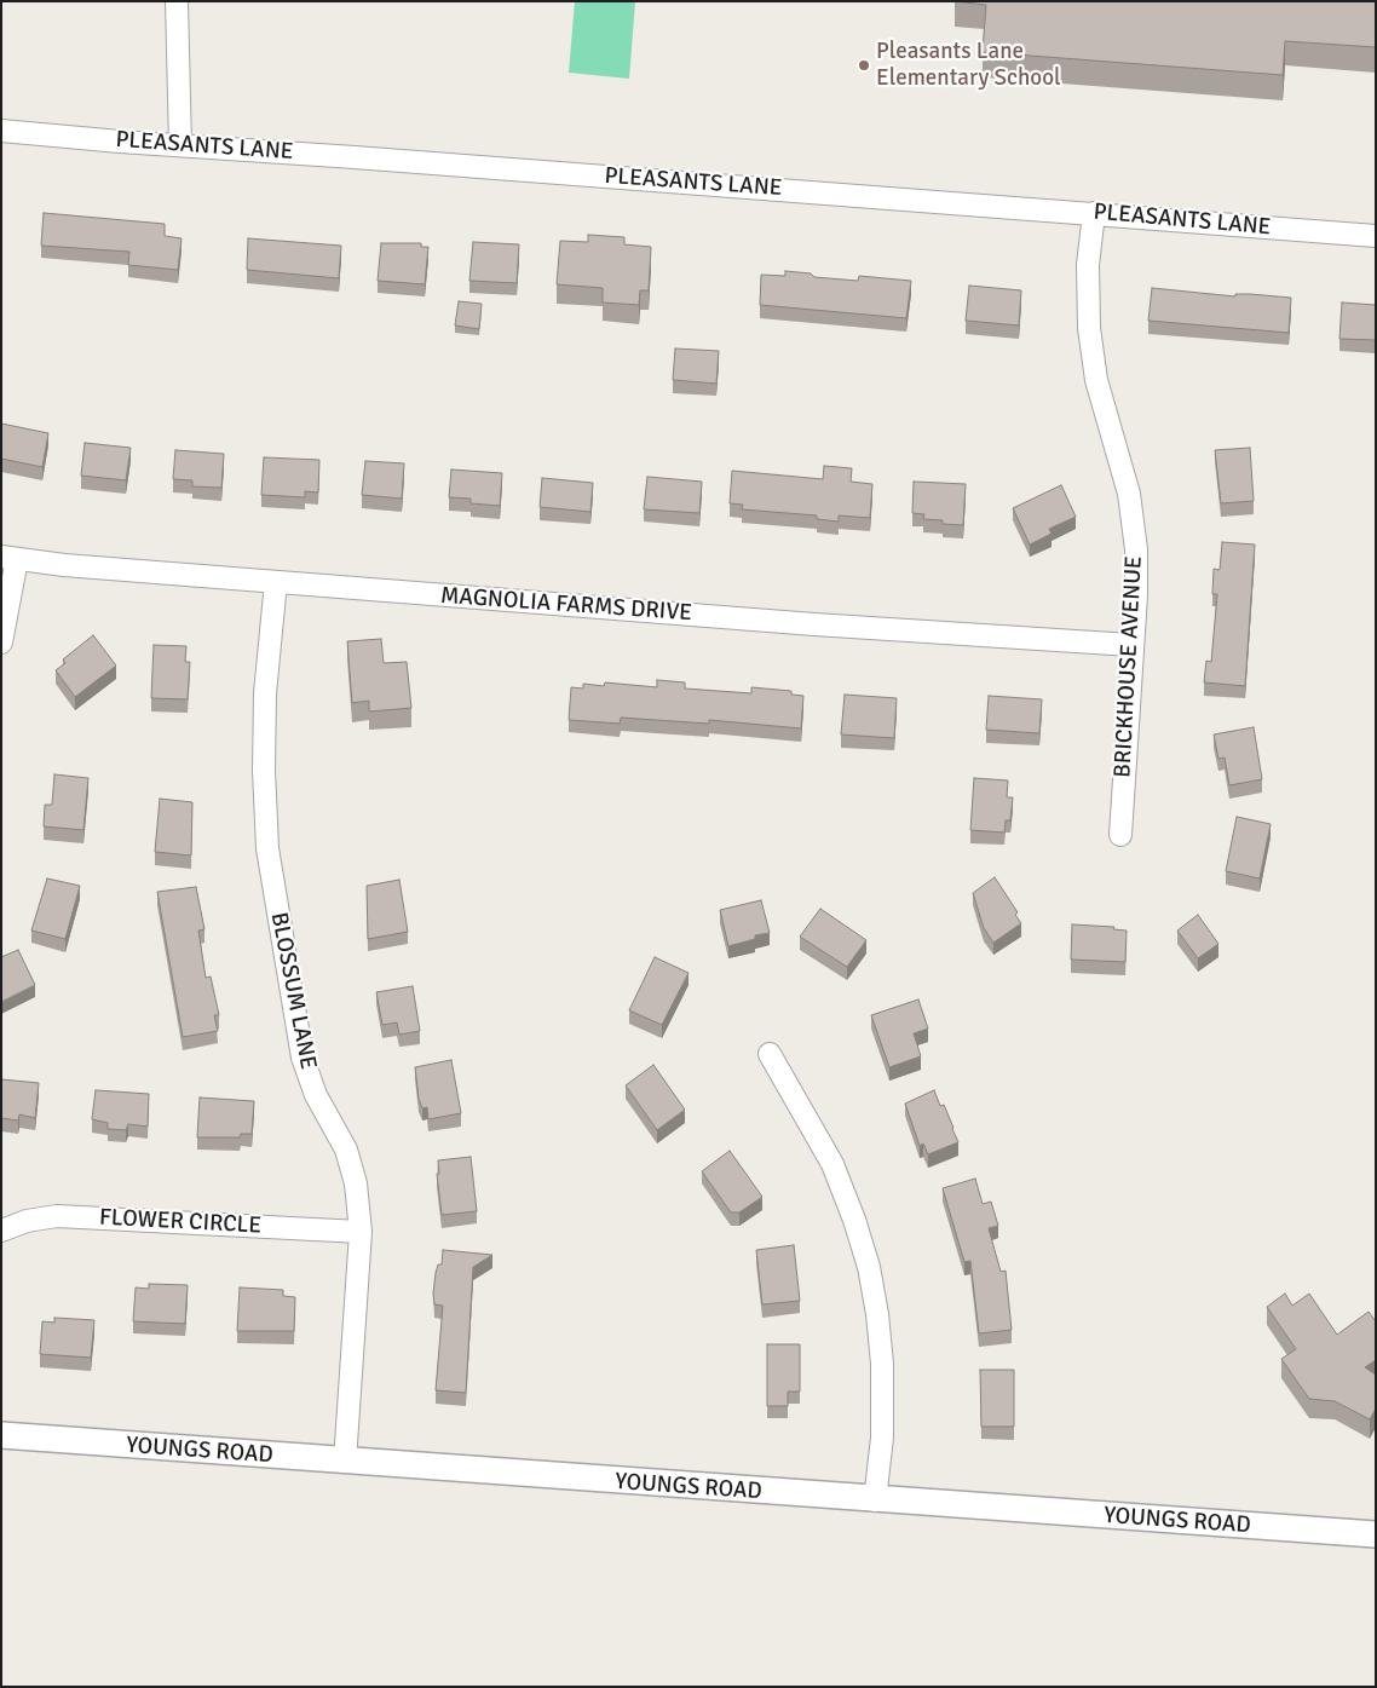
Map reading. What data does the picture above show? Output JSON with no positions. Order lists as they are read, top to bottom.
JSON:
{
  "streets": {
    "street": [
      "PLEASANTS LANE",
      "MAGNOLIA FARMS DRIVE",
      "BRICKHOUSE AVENUE",
      "BLOSSUM LANE",
      "FLOWER CIRCLE",
      "YOUNGS ROAD"
    ]
  },
  "crossings": [
    ["PLEASANTS LANE", "BRICKHOUSE AVENUE"],
    ["MAGNOLIA FARMS DRIVE", "BRICKHOUSE AVENUE"],
    ["MAGNOLIA FARMS DRIVE", "BLOSSUM LANE"],
    ["BLOSSUM LANE", "FLOWER CIRCLE"],
    ["BLOSSUM LANE", "YOUNGS ROAD"]
  ],
  "places": ["Pleasants Lane Elementary School"]
}
